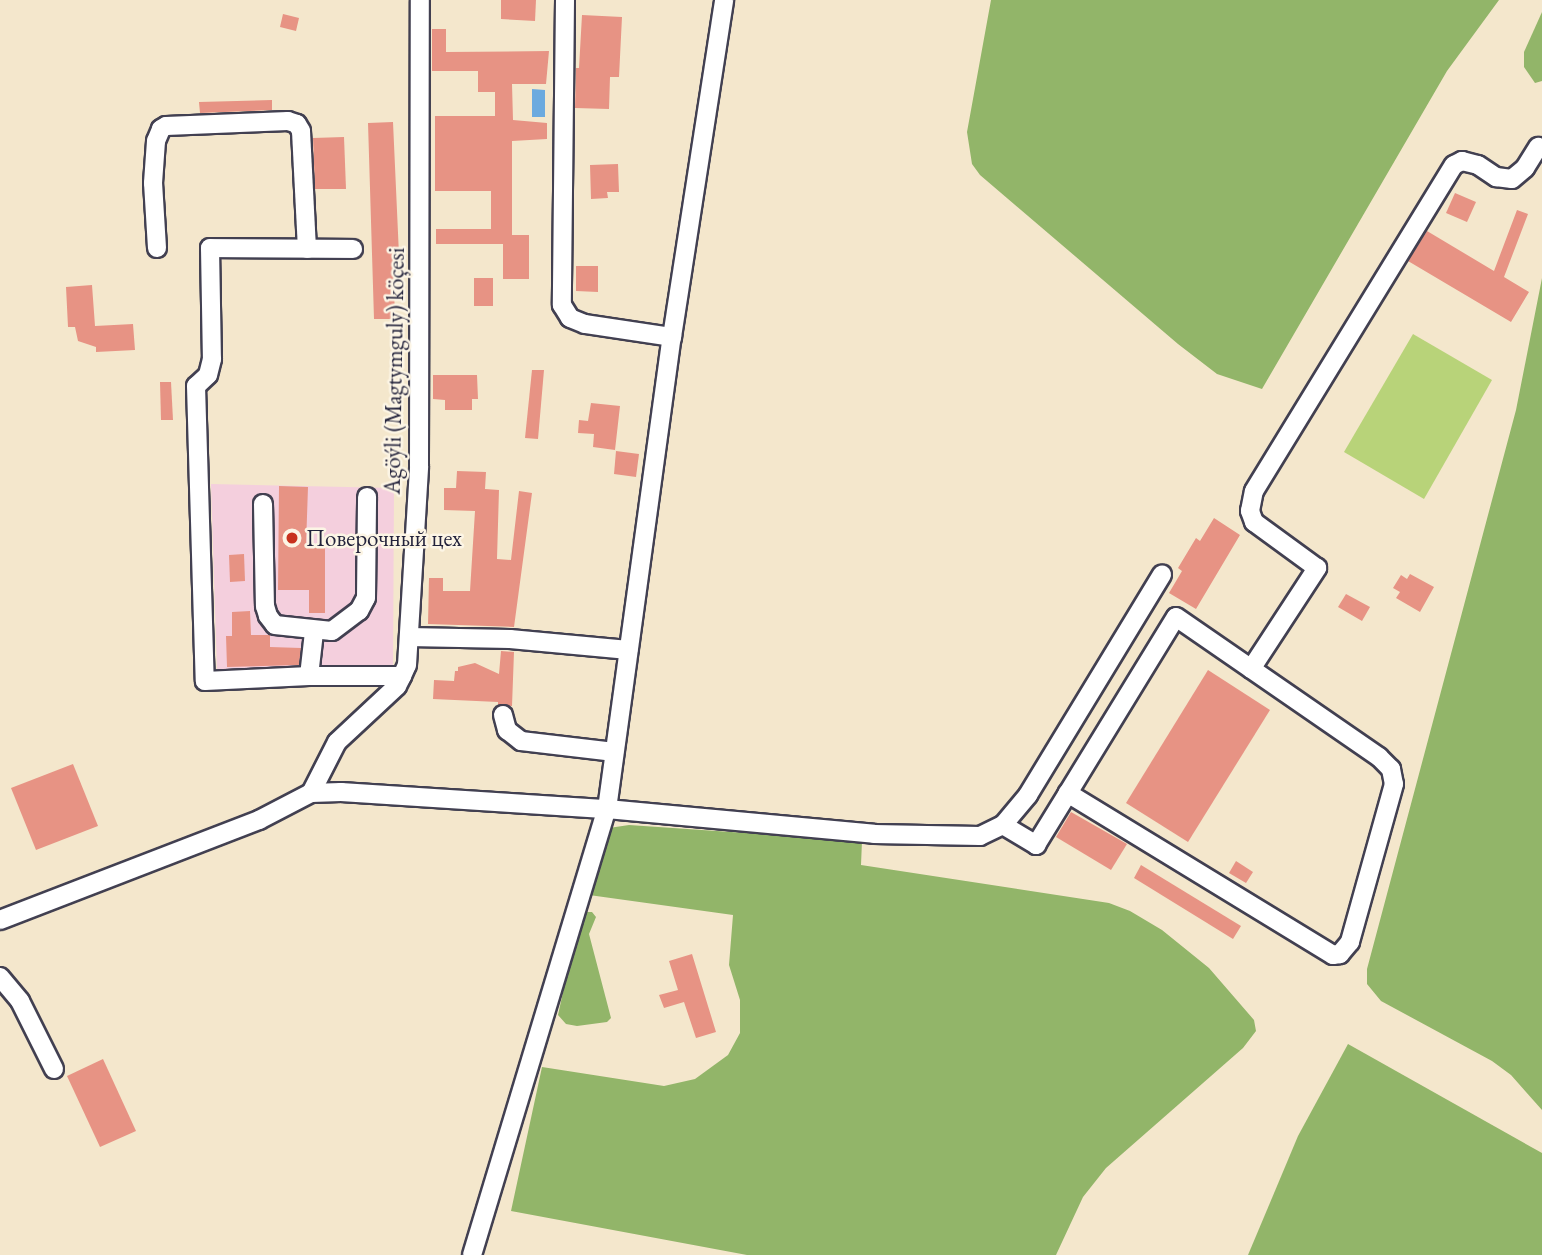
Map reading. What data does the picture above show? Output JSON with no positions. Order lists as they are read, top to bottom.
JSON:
{
  "streets": {
    "street": ["Agöýli (Magtymguly) köçesi"]
  },
  "places": ["Поверочный цех"]
}
